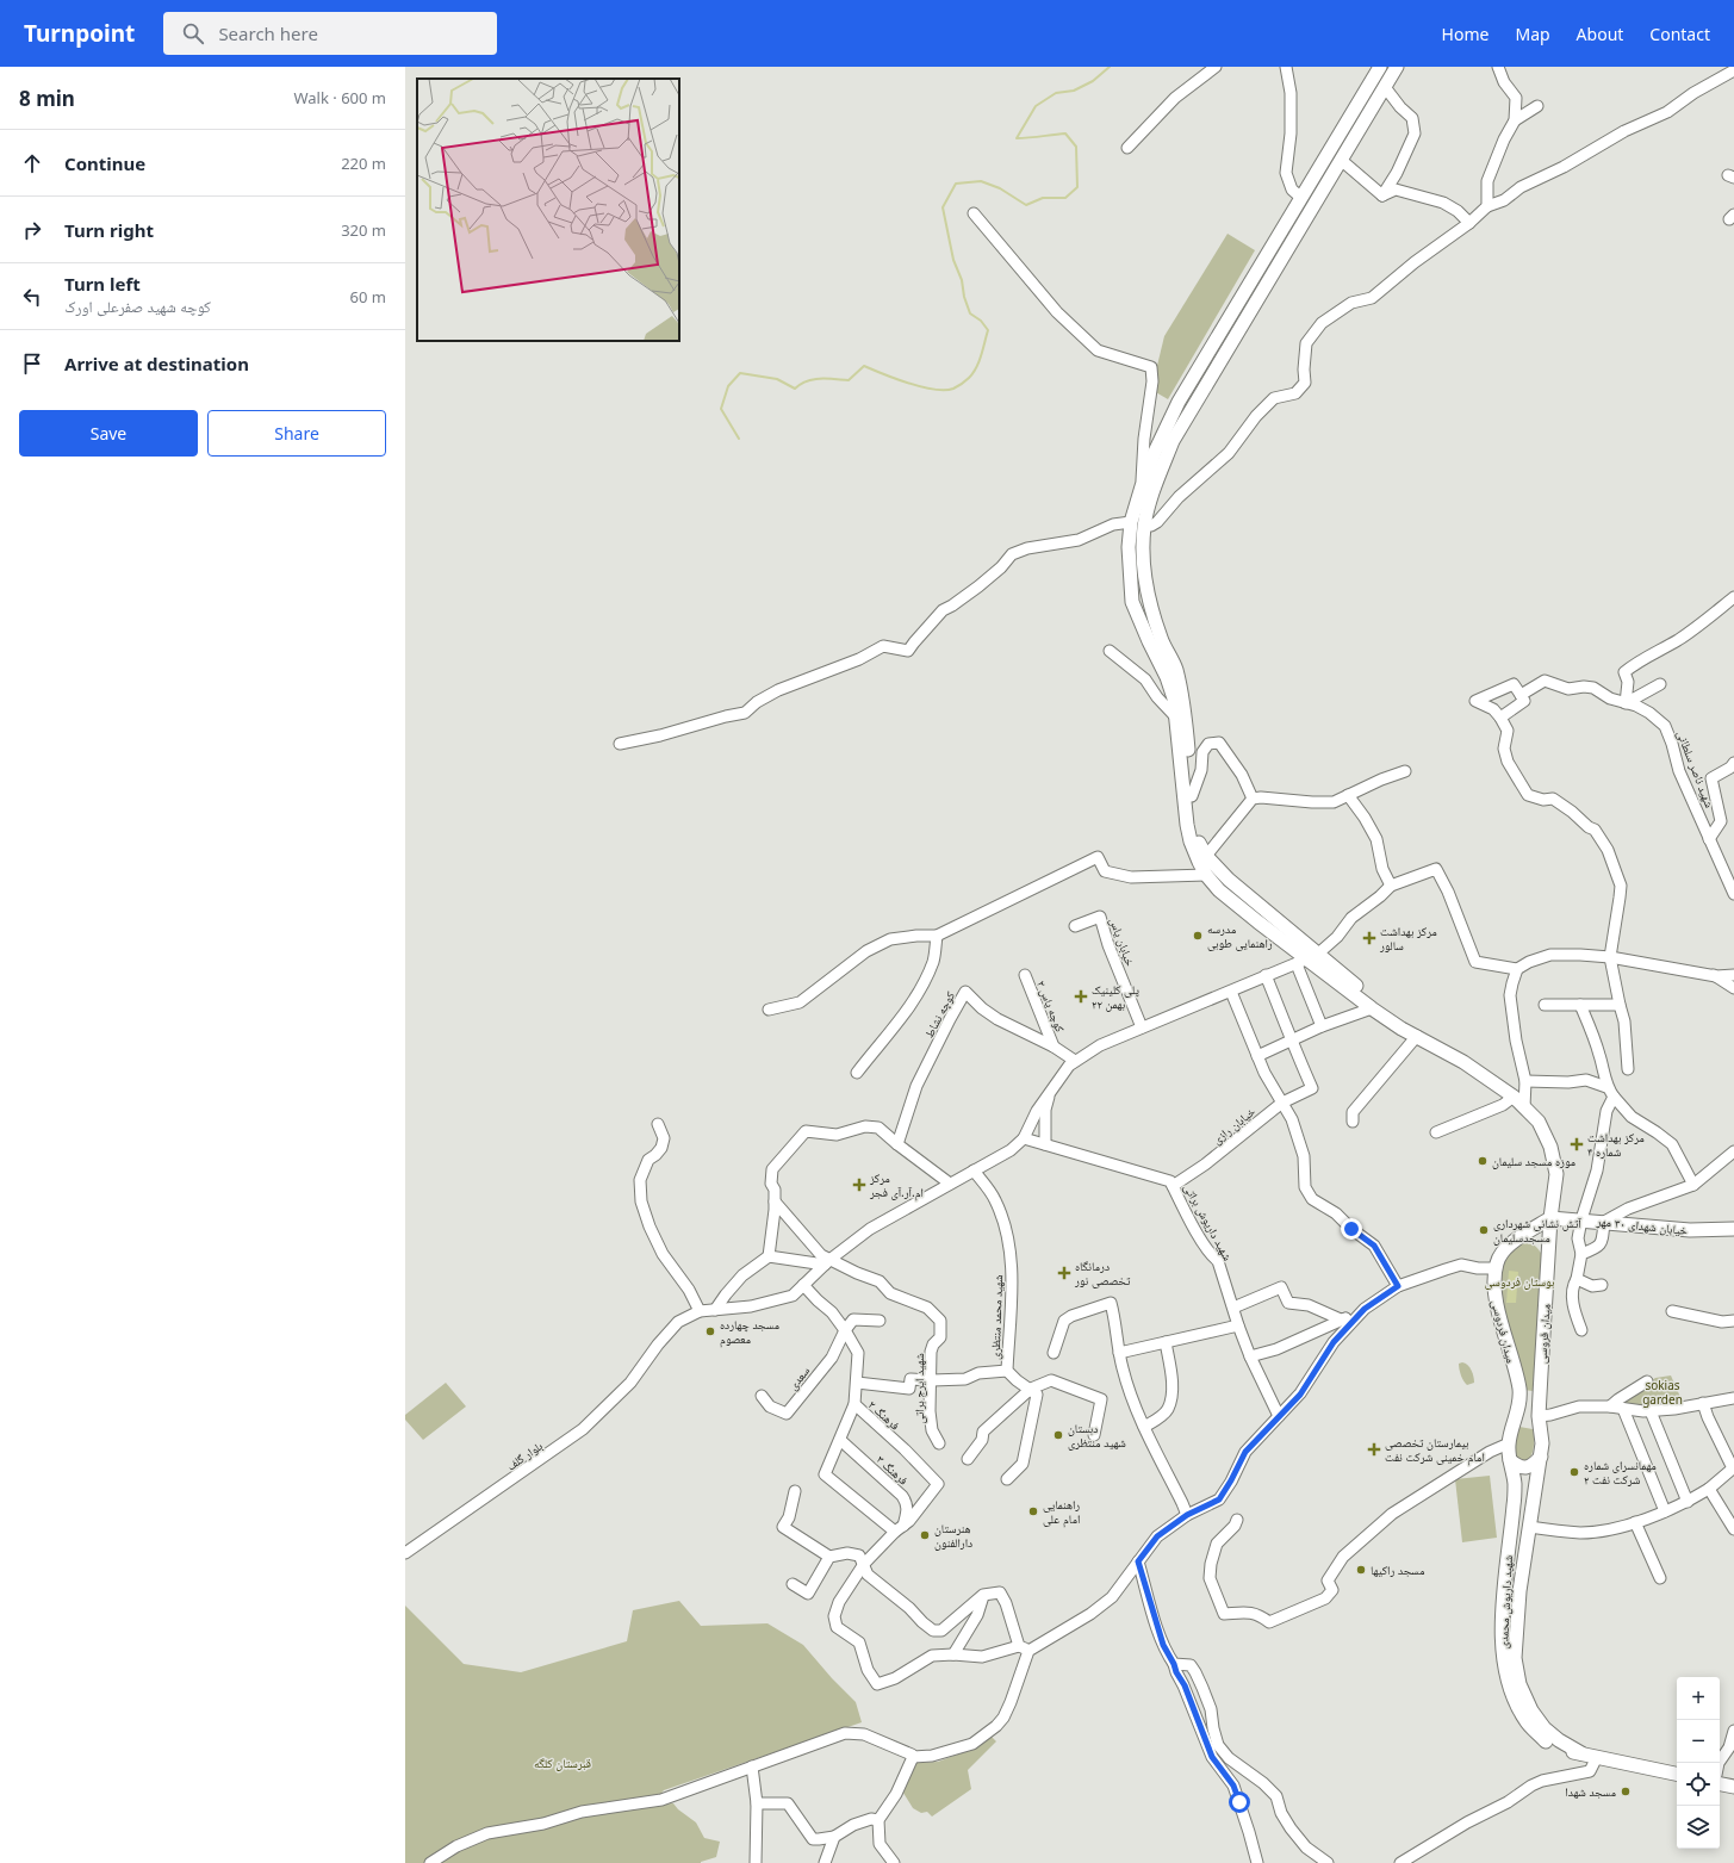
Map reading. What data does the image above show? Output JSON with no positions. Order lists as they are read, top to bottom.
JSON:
{
  "streets": {
    "main road": [
      "خیابان شهدای ۳۰ مهر",
      "میدان فردوسی",
      "میدان فروسی",
      "شهید داریوش محمدی"
    ],
    "street": [
      "شهید ناصر سلطانی",
      "خیابان یاس",
      "کوچه یاس ۲",
      "کوچه نشاط",
      "خیابان رازی",
      "شهید داریوش براتی",
      "شهید محمد منتظری",
      "سعدی",
      "شهید ایرج براتی",
      "فرهنگ ۲",
      "بلوار گلف",
      "فرهنگ ۳"
    ]
  },
  "crossings": [
    ["کوچه یاس ۲", "کوچه نشاط"],
    ["خیابان رازی", "شهید داریوش براتی"],
    ["خیابان شهدای ۳۰ مهر", "میدان فردوسی"],
    ["خیابان شهدای ۳۰ مهر", "میدان فروسی"],
    ["میدان فردوسی", "میدان فروسی"],
    ["میدان فردوسی", "شهید داریوش محمدی"],
    ["میدان فروسی", "شهید داریوش محمدی"],
    ["فرهنگ ۲", "فرهنگ ۳"]
  ],
  "parks": ["بوستان فردوسی", "sokias garden", "قبرستان کلگه"],
  "places": {
    "other": [
      "مدرسه راهنمایی طوبی",
      "موزه مسجد سلیمان",
      "آتش نشانی شهرداری مسجدسلیمان",
      "مسجد چهارده معصوم",
      "دبستان شهید منتظری",
      "مهمانسرای شماره ۲ شرکت نفت",
      "راهنمایی امام علی",
      "هنرستان دارالفنون",
      "مسجد راکیها",
      "مسجد شهدا"
    ],
    "health": [
      "مرکز بهداشت سالور",
      "پلی کلینیک ۲۲ بهمن",
      "مرکز بهداشت شماره ۴",
      "مرکز ام.آر.آی فجر",
      "درمانگاه تخصصی نور",
      "بیمارستان تخصصی امام خمینی شرکت نفت"
    ]
  },
  "page": {
    "header": "Turnpoint",
    "search": "Search here",
    "nav": [
      "Home",
      "Map",
      "About",
      "Contact"
    ],
    "heading": ["8 min", "Walk · 600 m"],
    "list": [
      ["Continue", "220 m"],
      ["Turn right", "320 m"],
      ["Turn left", "کوچه شهید صفرعلی اورک", "60 m"],
      "Arrive at destination"
    ],
    "buttons": ["Save", "Share"],
    "map_buttons": ["+", "−"]
  }
}
